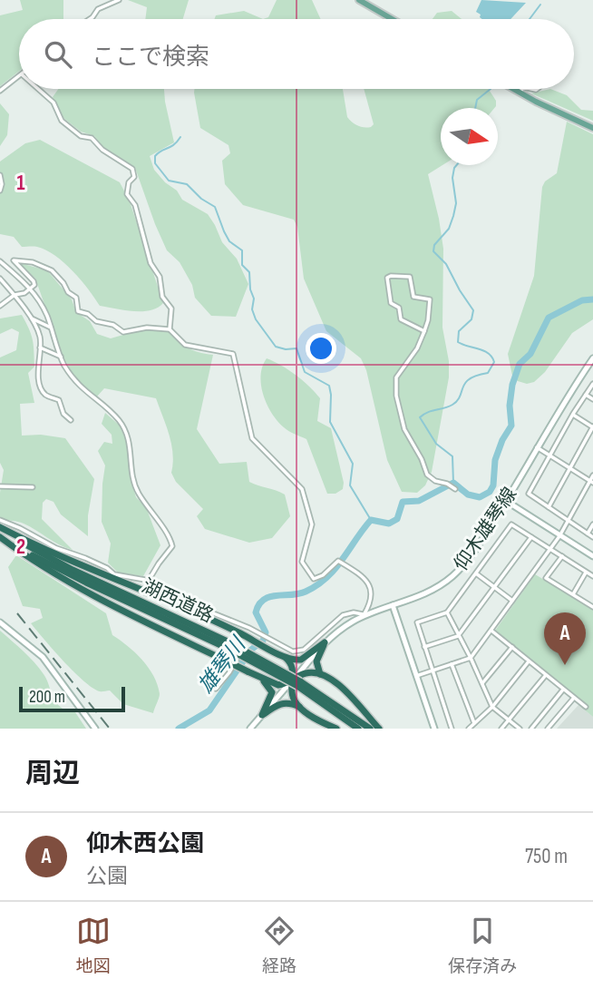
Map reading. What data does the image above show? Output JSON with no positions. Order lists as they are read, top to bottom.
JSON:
{
  "streets": {
    "highway": ["湖西道路"],
    "main road": ["仰木雄琴線"]
  },
  "crossings": [
    ["仰木雄琴線", "湖西道路"]
  ],
  "water": ["雄琴川"],
  "scale_bar": "200 m",
  "north": "right",
  "page": {
    "search": "ここで検索",
    "pins": "A",
    "scale": "200 m",
    "heading": "周辺",
    "list": [
      {
        "mark": "A",
        "name": "仰木西公園",
        "note": "公園",
        "value": "750 m"
      }
    ],
    "nav": ["地図", "経路", "保存済み"]
  },
  "grid": {
    "rows": ["1", "2"]
  }
}
